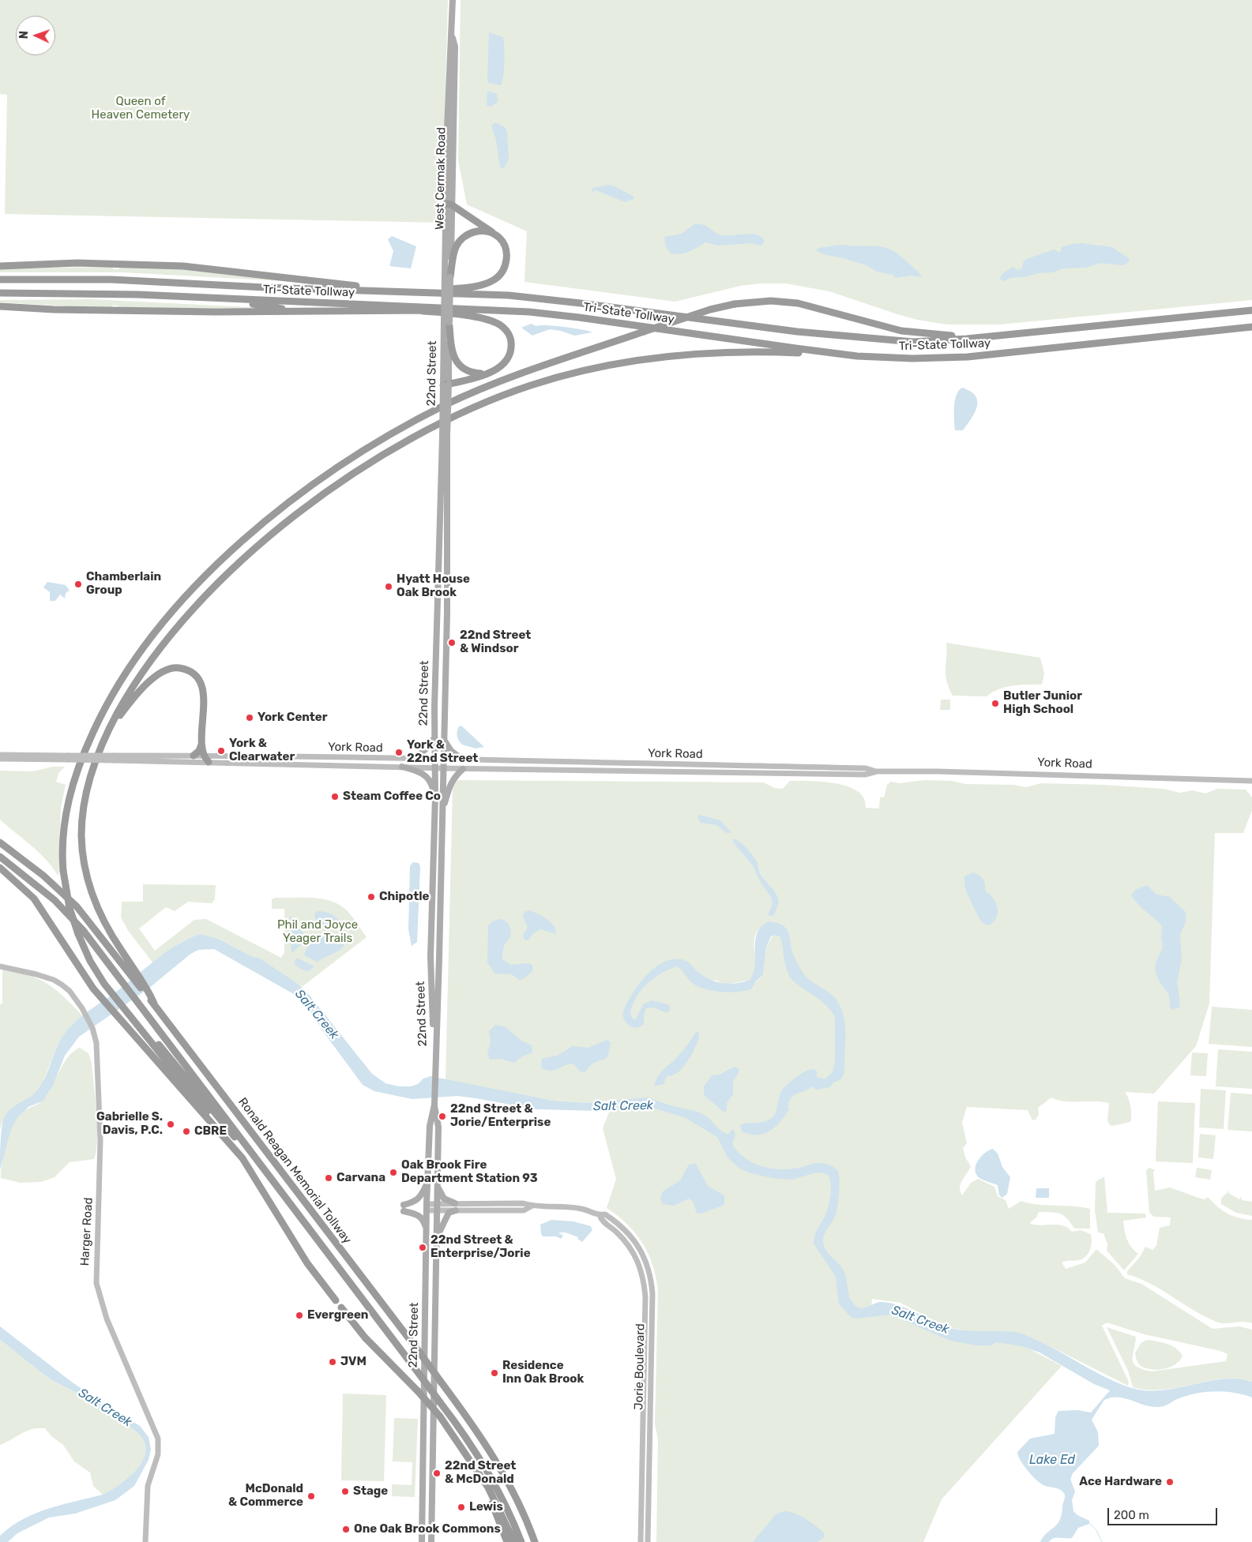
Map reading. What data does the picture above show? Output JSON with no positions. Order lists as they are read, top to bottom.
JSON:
{
  "streets": {
    "highway": ["Tri-State Tollway", "Ronald Reagan Memorial Tollway"],
    "main road": [
      "West Cermak Road",
      "22nd Street",
      "York Road",
      "Harger Road",
      "Jorie Boulevard"
    ]
  },
  "crossings": [
    ["West Cermak Road", "22nd Street"],
    ["22nd Street", "York Road"],
    ["22nd Street", "Jorie Boulevard"]
  ],
  "water": ["Salt Creek", "Lake Ed"],
  "parks": ["Queen of Heaven Cemetery", "Phil and Joyce Yeager Trails"],
  "places": [
    "Chamberlain Group",
    "Hyatt House Oak Brook",
    "22nd Street & Windsor",
    "Butler Junior High School",
    "York Center",
    "York & Clearwater",
    "York & 22nd Street",
    "Steam Coffee Co",
    "Chipotle",
    "22nd Street & Jorie/Enterprise",
    "Gabrielle S. Davis, P.C.",
    "CBRE",
    "Oak Brook Fire Department Station 93",
    "Carvana",
    "22nd Street & Enterprise/Jorie",
    "Evergreen",
    "JVM",
    "Residence Inn Oak Brook",
    "22nd Street & McDonald",
    "Ace Hardware",
    "Stage",
    "McDonald & Commerce",
    "Lewis",
    "One Oak Brook Commons"
  ],
  "scale_bar": "200 m",
  "north": "left"
}
